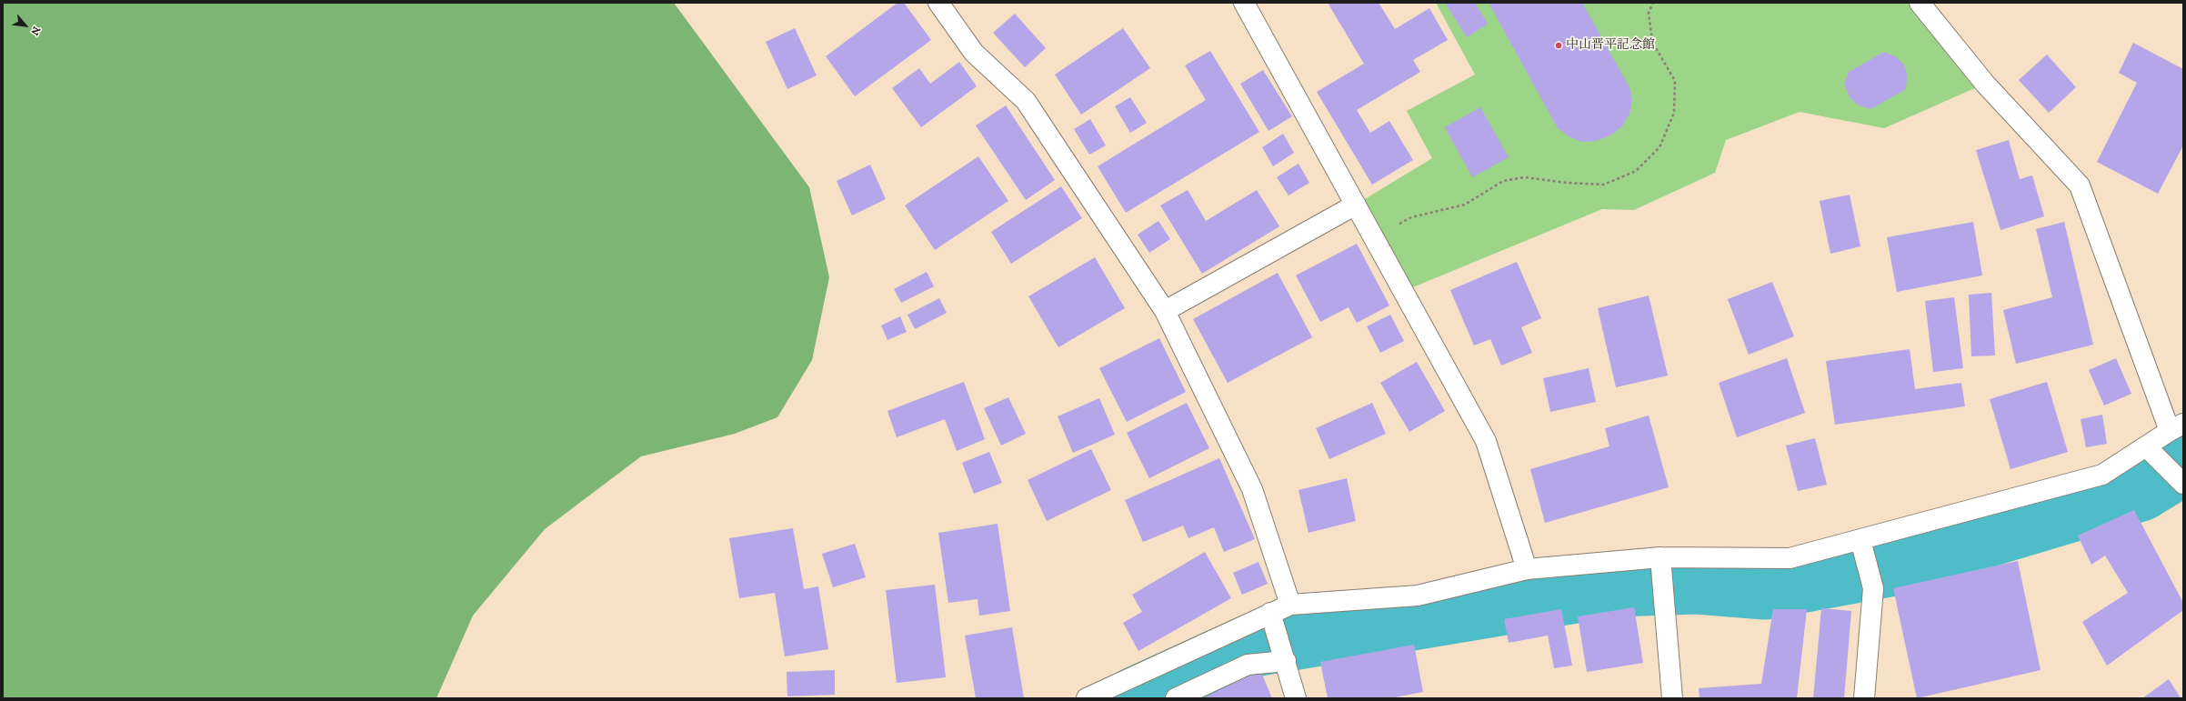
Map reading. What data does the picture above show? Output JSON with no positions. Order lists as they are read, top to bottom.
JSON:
{
  "places": ["中山晋平記念館"],
  "north": "bottom right"
}
